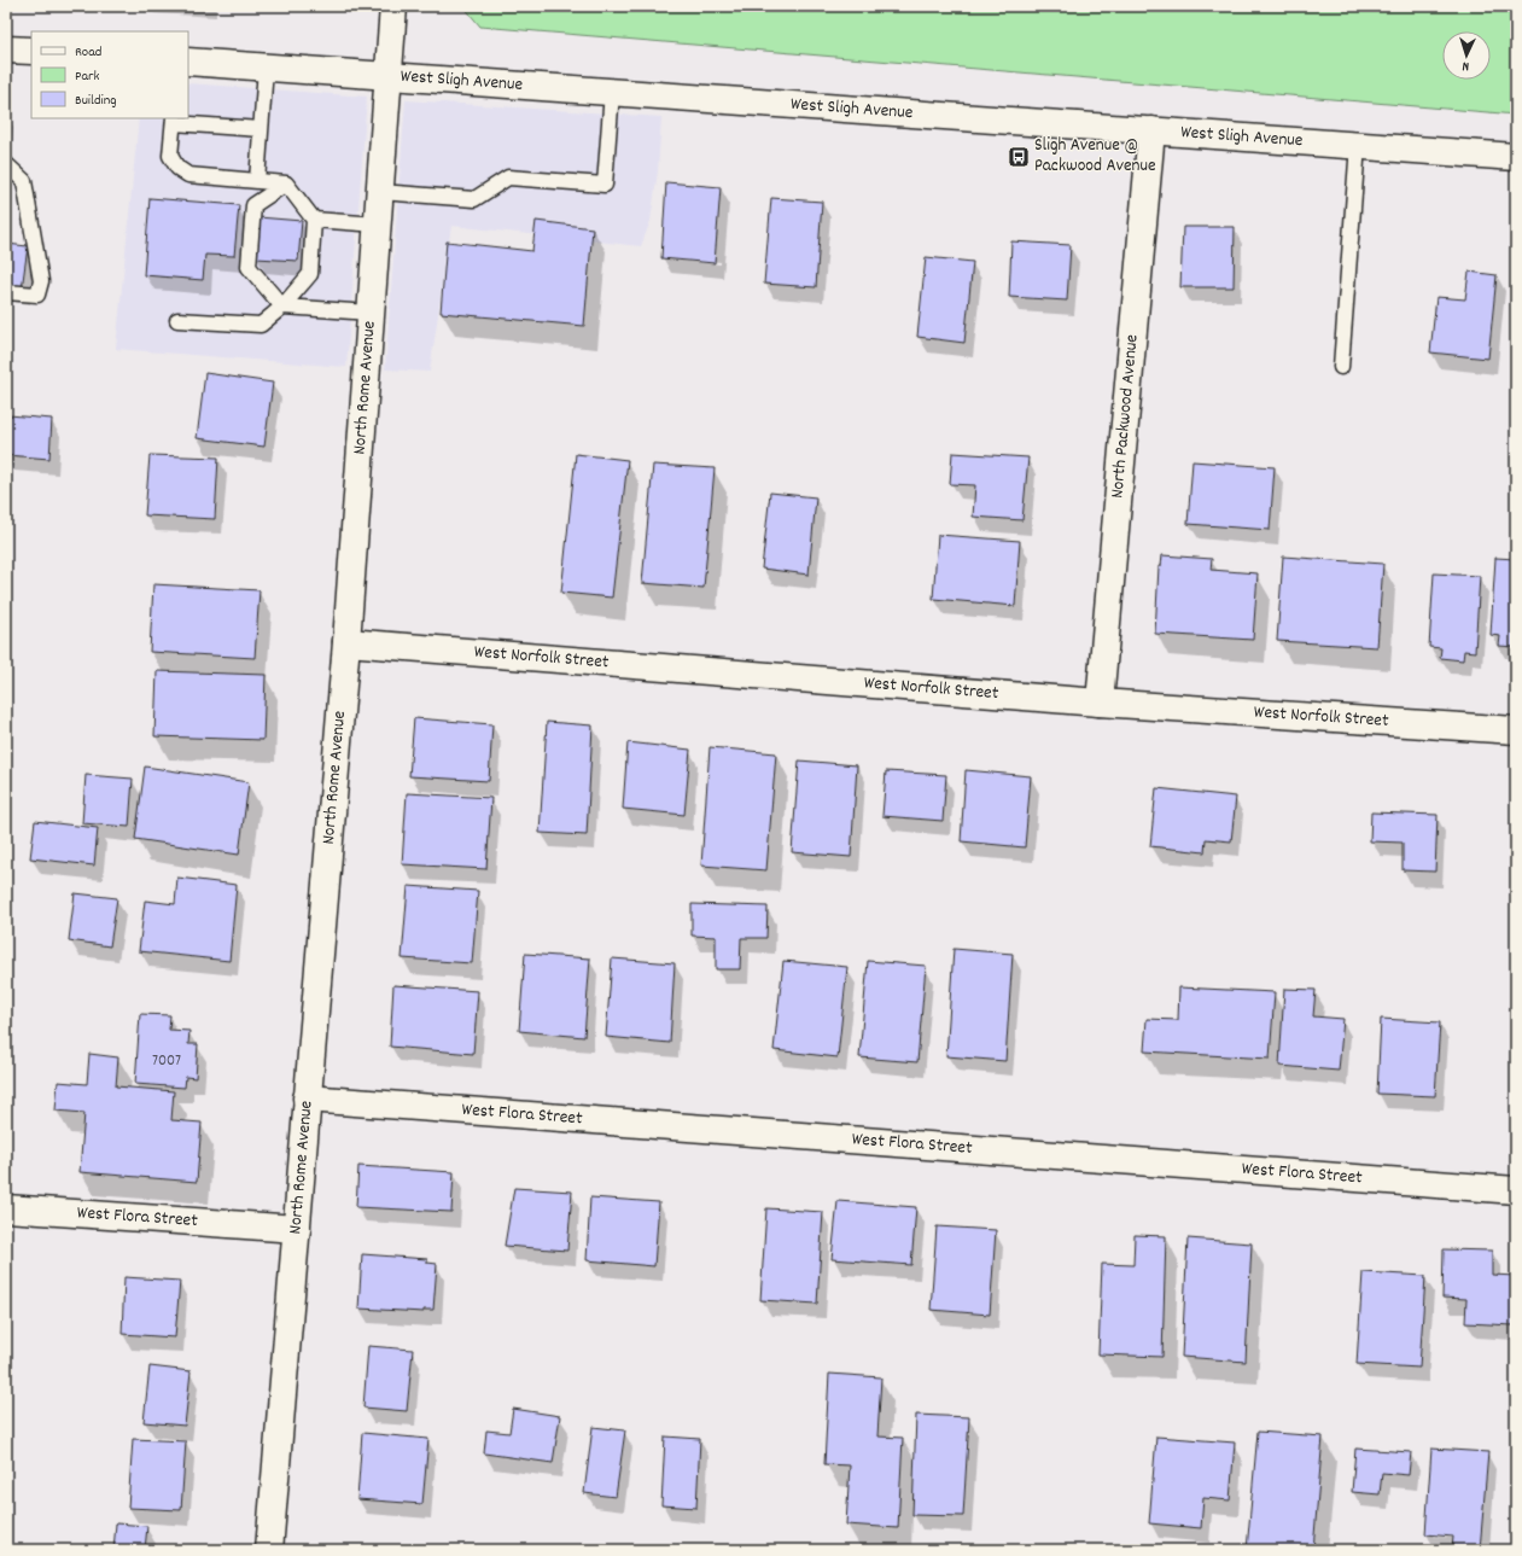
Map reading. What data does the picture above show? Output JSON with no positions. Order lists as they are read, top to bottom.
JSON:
{
  "streets": {
    "street": [
      "West Sligh Avenue",
      "North Rome Avenue",
      "North Packwood Avenue",
      "West Norfolk Street",
      "West Flora Street"
    ]
  },
  "crossings": [
    ["West Sligh Avenue", "North Rome Avenue"],
    ["West Sligh Avenue", "North Packwood Avenue"],
    ["North Rome Avenue", "West Norfolk Street"],
    ["North Rome Avenue", "West Flora Street"],
    ["North Packwood Avenue", "West Norfolk Street"]
  ],
  "places": {
    "bus stop": ["Sligh Avenue @ Packwood Avenue"]
  },
  "house_numbers": ["7007"],
  "legend": ["Road", "Park", "Building"],
  "north": "bottom"
}
